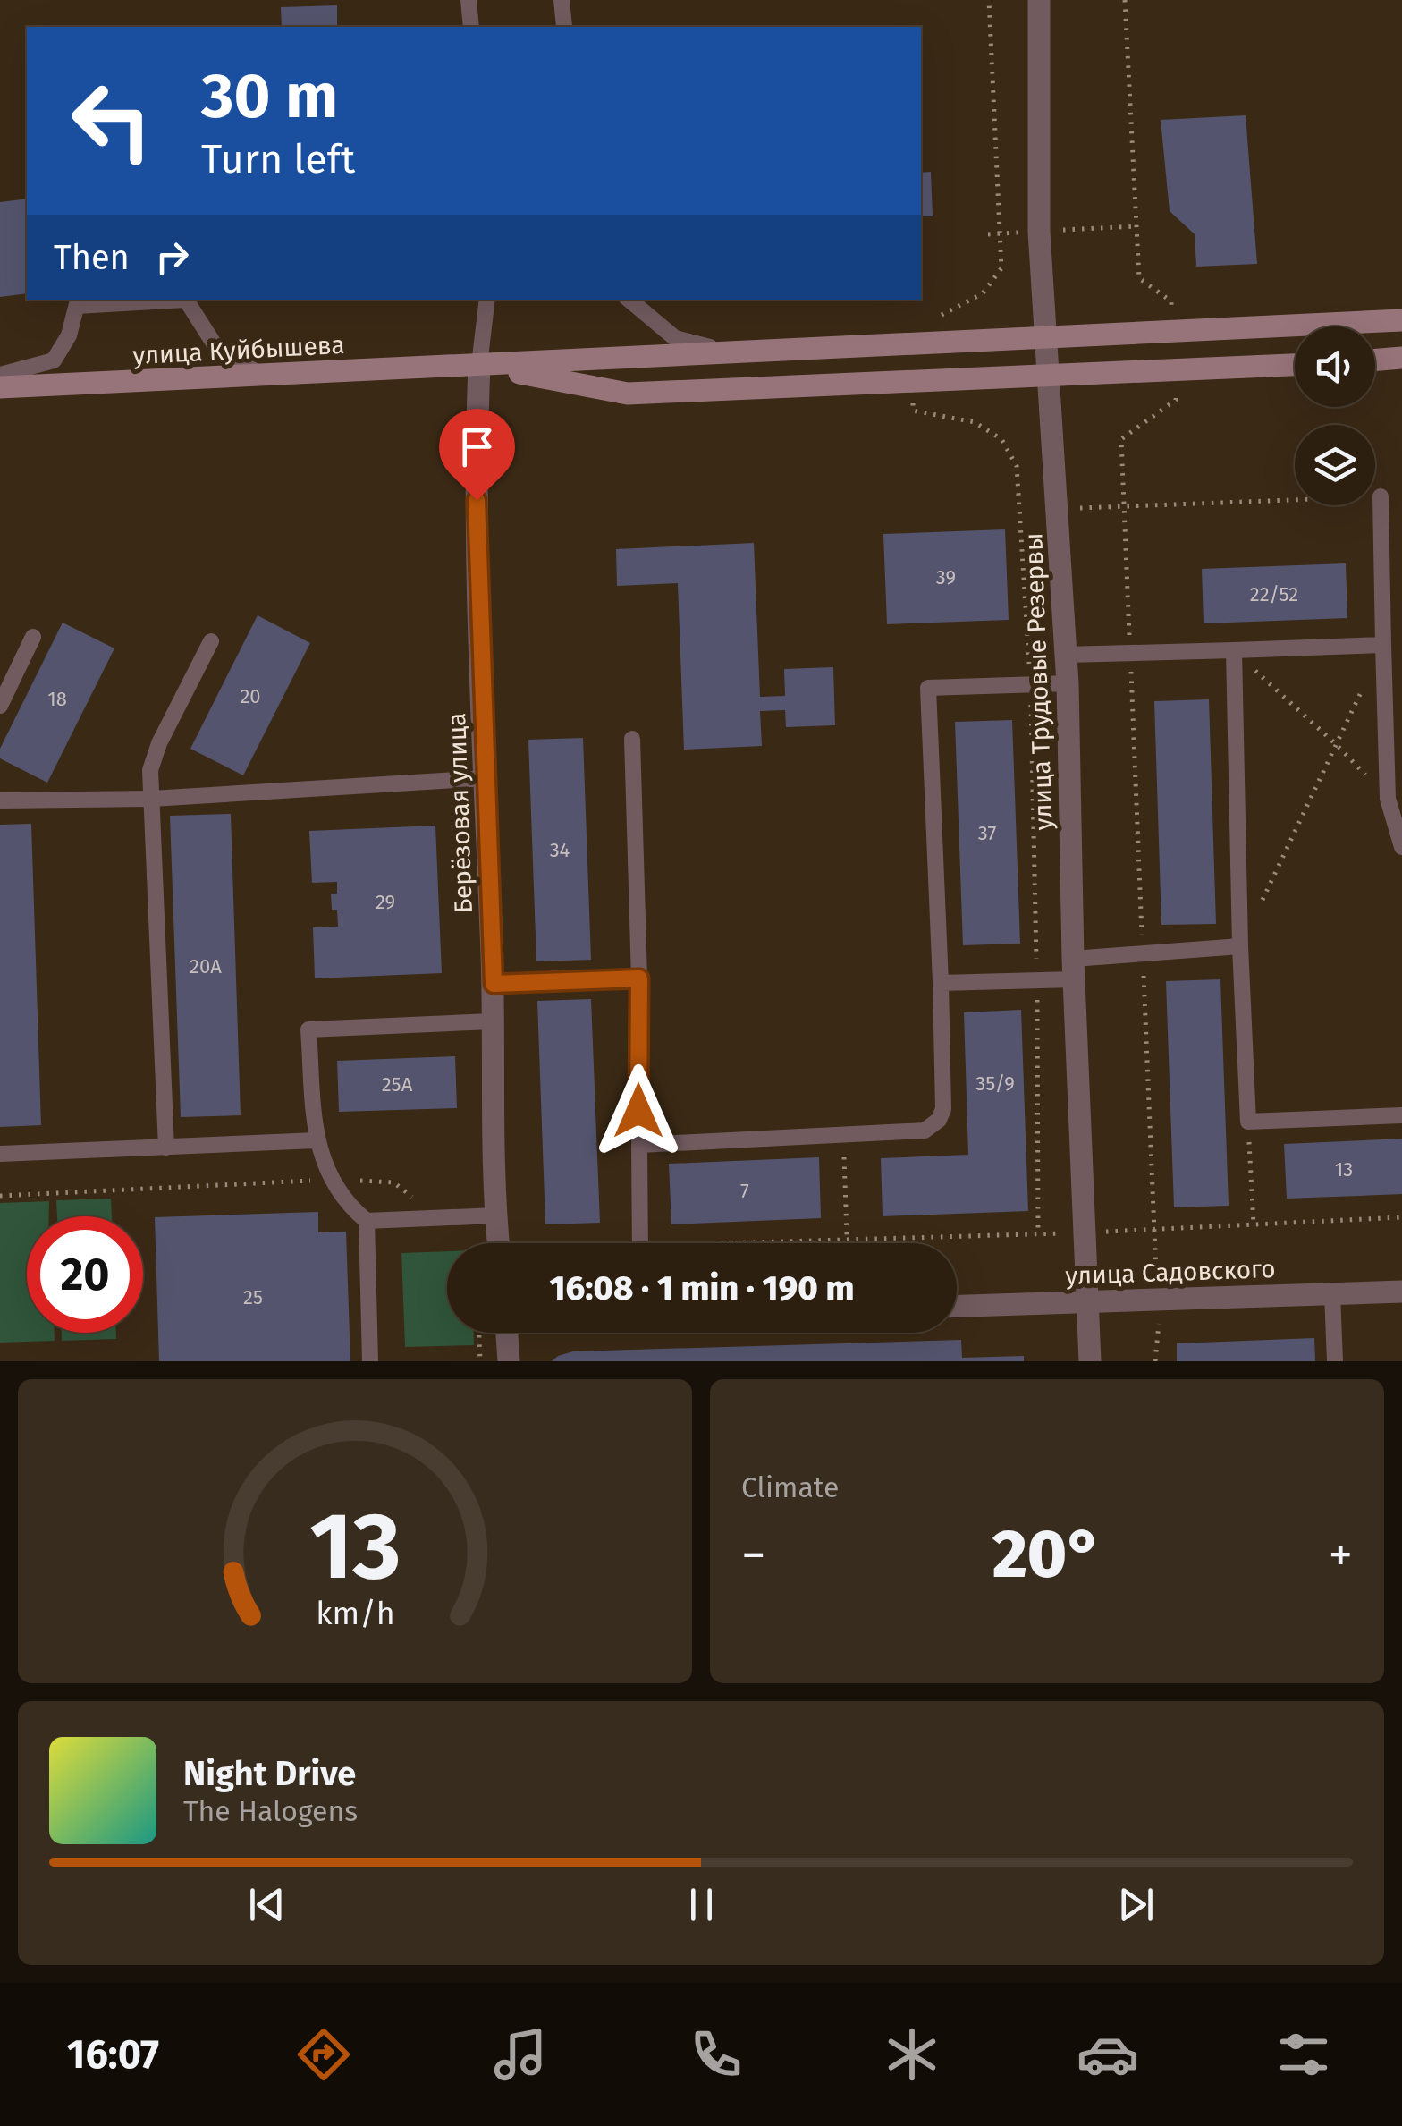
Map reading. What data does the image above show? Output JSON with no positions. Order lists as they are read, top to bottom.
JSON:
{
  "streets": {
    "main road": ["улица Куйбышева"],
    "street": ["улица Трудовые Резервы", "Берёзовая улица", "улица Садовского"]
  },
  "crossings": [
    ["улица Куйбышева", "Берёзовая улица"],
    ["улица Трудовые Резервы", "улица Садовского"]
  ],
  "house_numbers": [
    "39",
    "22/52",
    "20",
    "18",
    "37",
    "34",
    "29",
    "20А",
    "35/9",
    "25А",
    "13",
    "7",
    "25"
  ],
  "page": {
    "turn": ["30 m", "Turn left"],
    "then": "Then",
    "limit": "20",
    "trip": "16:08 · 1 min · 190 m",
    "tile": "Climate",
    "heat": ["−", "20°", "+"],
    "song": ["Night Drive", "The Halogens"],
    "tabs": "16:07",
    "gauge": ["13", "km/h"]
  }
}
